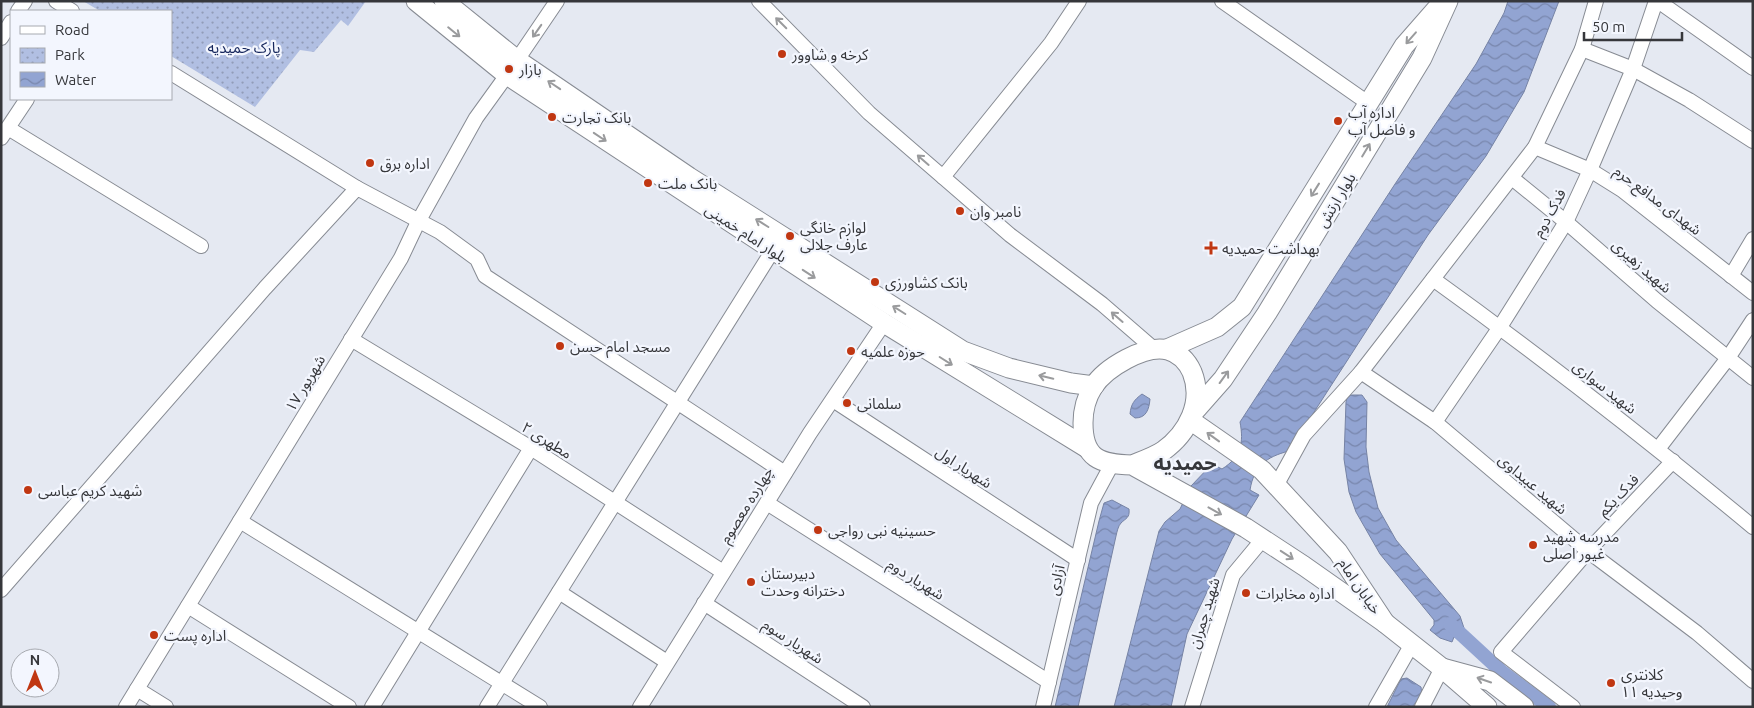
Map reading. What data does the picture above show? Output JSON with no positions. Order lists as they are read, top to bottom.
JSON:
{
  "streets": {
    "main road": ["بلوار ارتش", "بلوار امام خمینی", "خیابان امام"],
    "street": [
      "شهدای مدافع حرم",
      "فدک دوم",
      "شهید زهیری",
      "۱۷ شهریور",
      "شهید سواری",
      "مطهری ۲",
      "شهریار اول",
      "شهید عبیداوی",
      "فدک یکم",
      "چهارده معصوم",
      "شهریار دوم",
      "آزادی",
      "شهید چمران",
      "شهریار سوم"
    ]
  },
  "crossings": [
    ["بلوار ارتش", "بلوار امام خمینی"],
    ["بلوار ارتش", "آزادی"],
    ["بلوار ارتش", "خیابان امام"],
    ["شهدای مدافع حرم", "فدک دوم"],
    ["فدک دوم", "شهید زهیری"],
    ["فدک دوم", "شهید سواری"],
    ["فدک دوم", "شهید عبیداوی"],
    ["بلوار امام خمینی", "۱۷ شهریور"],
    ["بلوار امام خمینی", "چهارده معصوم"],
    ["بلوار امام خمینی", "آزادی"],
    ["بلوار امام خمینی", "خیابان امام"],
    ["۱۷ شهریور", "مطهری ۲"],
    ["شهید سواری", "فدک یکم"],
    ["مطهری ۲", "چهارده معصوم"],
    ["شهریار اول", "چهارده معصوم"],
    ["شهریار اول", "آزادی"],
    ["شهید عبیداوی", "فدک یکم"],
    ["چهارده معصوم", "شهریار دوم"],
    ["چهارده معصوم", "شهریار سوم"],
    ["شهریار دوم", "آزادی"],
    ["آزادی", "خیابان امام"],
    ["خیابان امام", "شهید چمران"]
  ],
  "districts": ["حمیدیه"],
  "parks": ["پارک حمیدیه"],
  "places": {
    "other": [
      "کرخه و شاوور",
      "بازار",
      "بانک تجارت",
      "اداره آب و فاضل آب",
      "اداره برق",
      "بانک ملت",
      "نامبر وان",
      "لوازم خانگی عارف جلالی",
      "بانک کشاورزی",
      "مسجد امام حسن",
      "حوزه علمیه",
      "سلمانی",
      "شهید کریم عباسی",
      "حسینیه نبی رواجی",
      "مدرسه شهید غیور اصلی",
      "دبیرستان دخترانه وحدت",
      "اداره مخابرات",
      "اداره پست",
      "کلانتری ۱۱ وحیدیه"
    ],
    "health": ["بهداشت حمیدیه"]
  },
  "legend": ["Road", "Park", "Water"],
  "scale_bar": "50 m",
  "north": "top"
}
